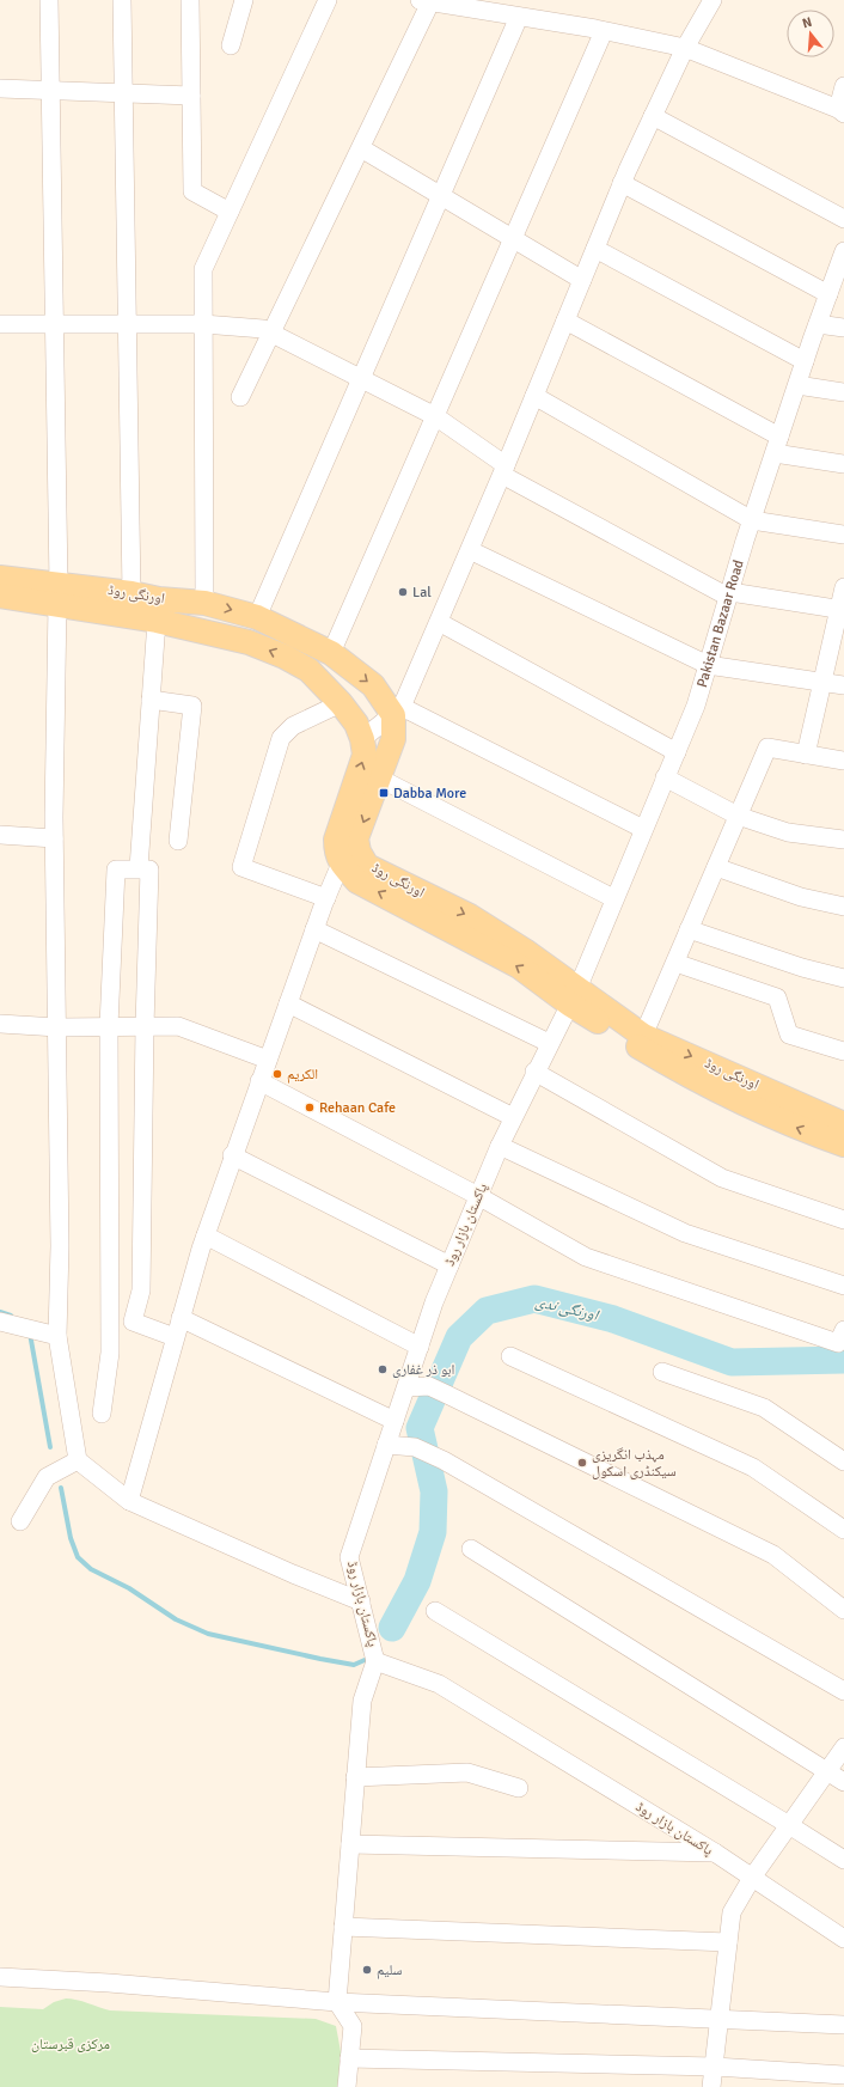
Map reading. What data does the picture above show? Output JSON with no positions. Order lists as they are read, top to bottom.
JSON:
{
  "streets": {
    "main road": ["اورنگی روڈ"],
    "street": ["Pakistan Bazaar Road", "پاکستان بازار روڈ"]
  },
  "crossings": [
    ["اورنگی روڈ", "Pakistan Bazaar Road"],
    ["اورنگی روڈ", "پاکستان بازار روڈ"],
    ["Pakistan Bazaar Road", "پاکستان بازار روڈ"]
  ],
  "water": ["اورنگی ندی"],
  "parks": ["مرکزی قبرستان"],
  "places": {
    "other": [
      "Lal",
      "الکریم",
      "Rehaan Cafe",
      "ابو ذر غفاری",
      "مہذب انگریزی سیکنڈری اسکول",
      "سلیم"
    ],
    "transit": ["Dabba More"]
  },
  "north": "top"
}
